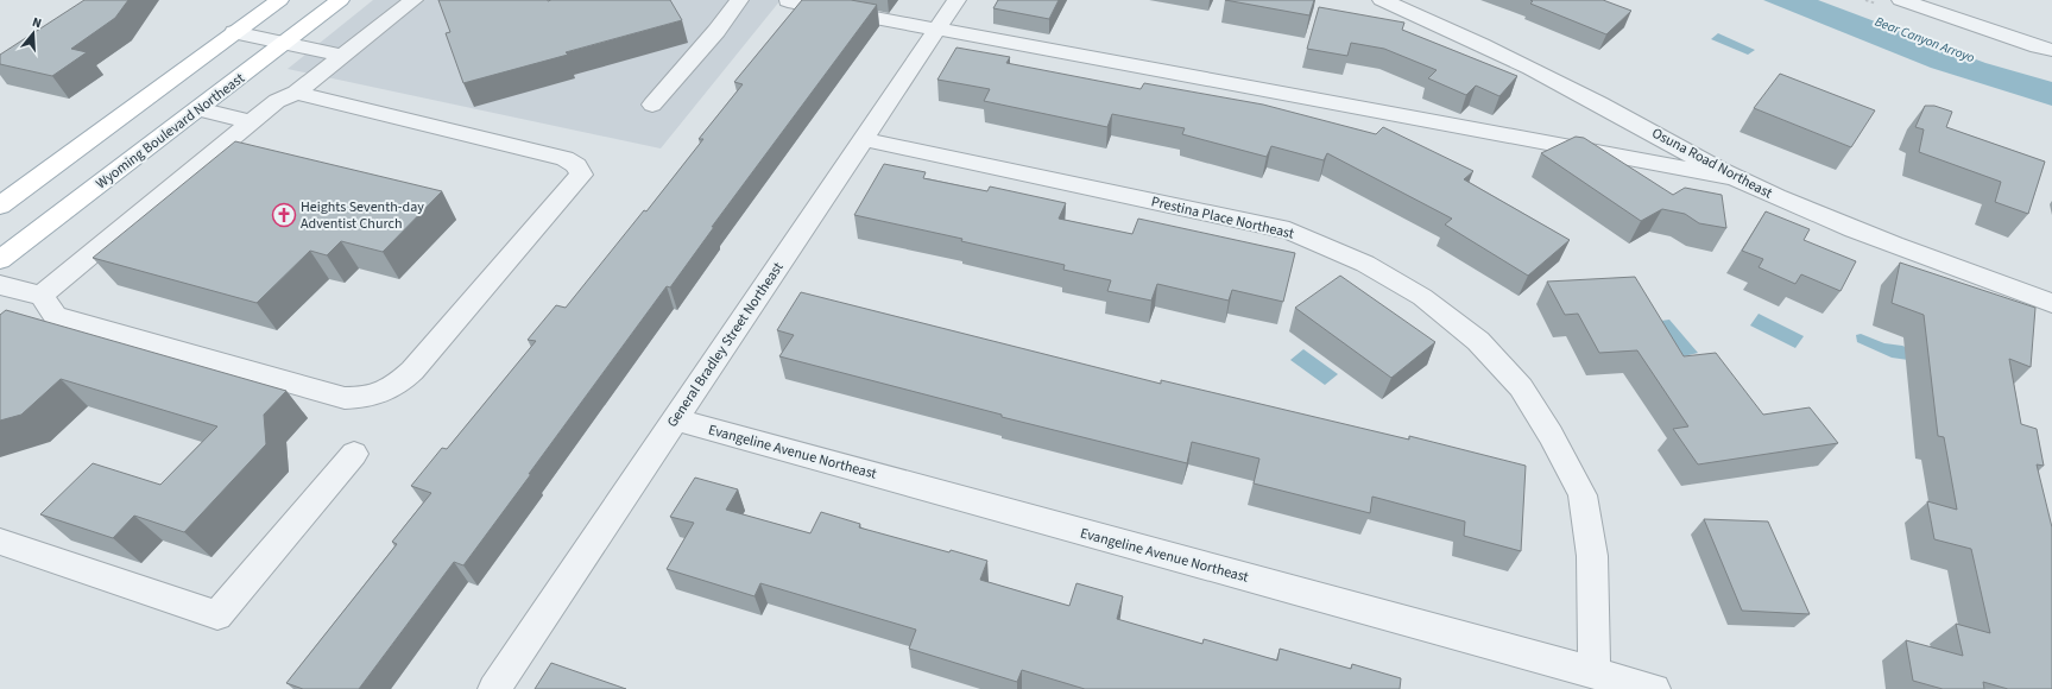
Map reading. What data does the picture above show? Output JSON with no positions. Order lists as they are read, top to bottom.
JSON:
{
  "streets": {
    "main road": ["Wyoming Boulevard Northeast"],
    "street": [
      "Osuna Road Northeast",
      "Prestina Place Northeast",
      "General Bradley Street Northeast",
      "Evangeline Avenue Northeast"
    ]
  },
  "crossings": [
    ["Prestina Place Northeast", "General Bradley Street Northeast"],
    ["Prestina Place Northeast", "Evangeline Avenue Northeast"],
    ["General Bradley Street Northeast", "Evangeline Avenue Northeast"]
  ],
  "water": ["Bear Canyon Arroyo"],
  "places": {
    "church": ["Heights Seventh-day Adventist Church"]
  },
  "north": "top"
}
